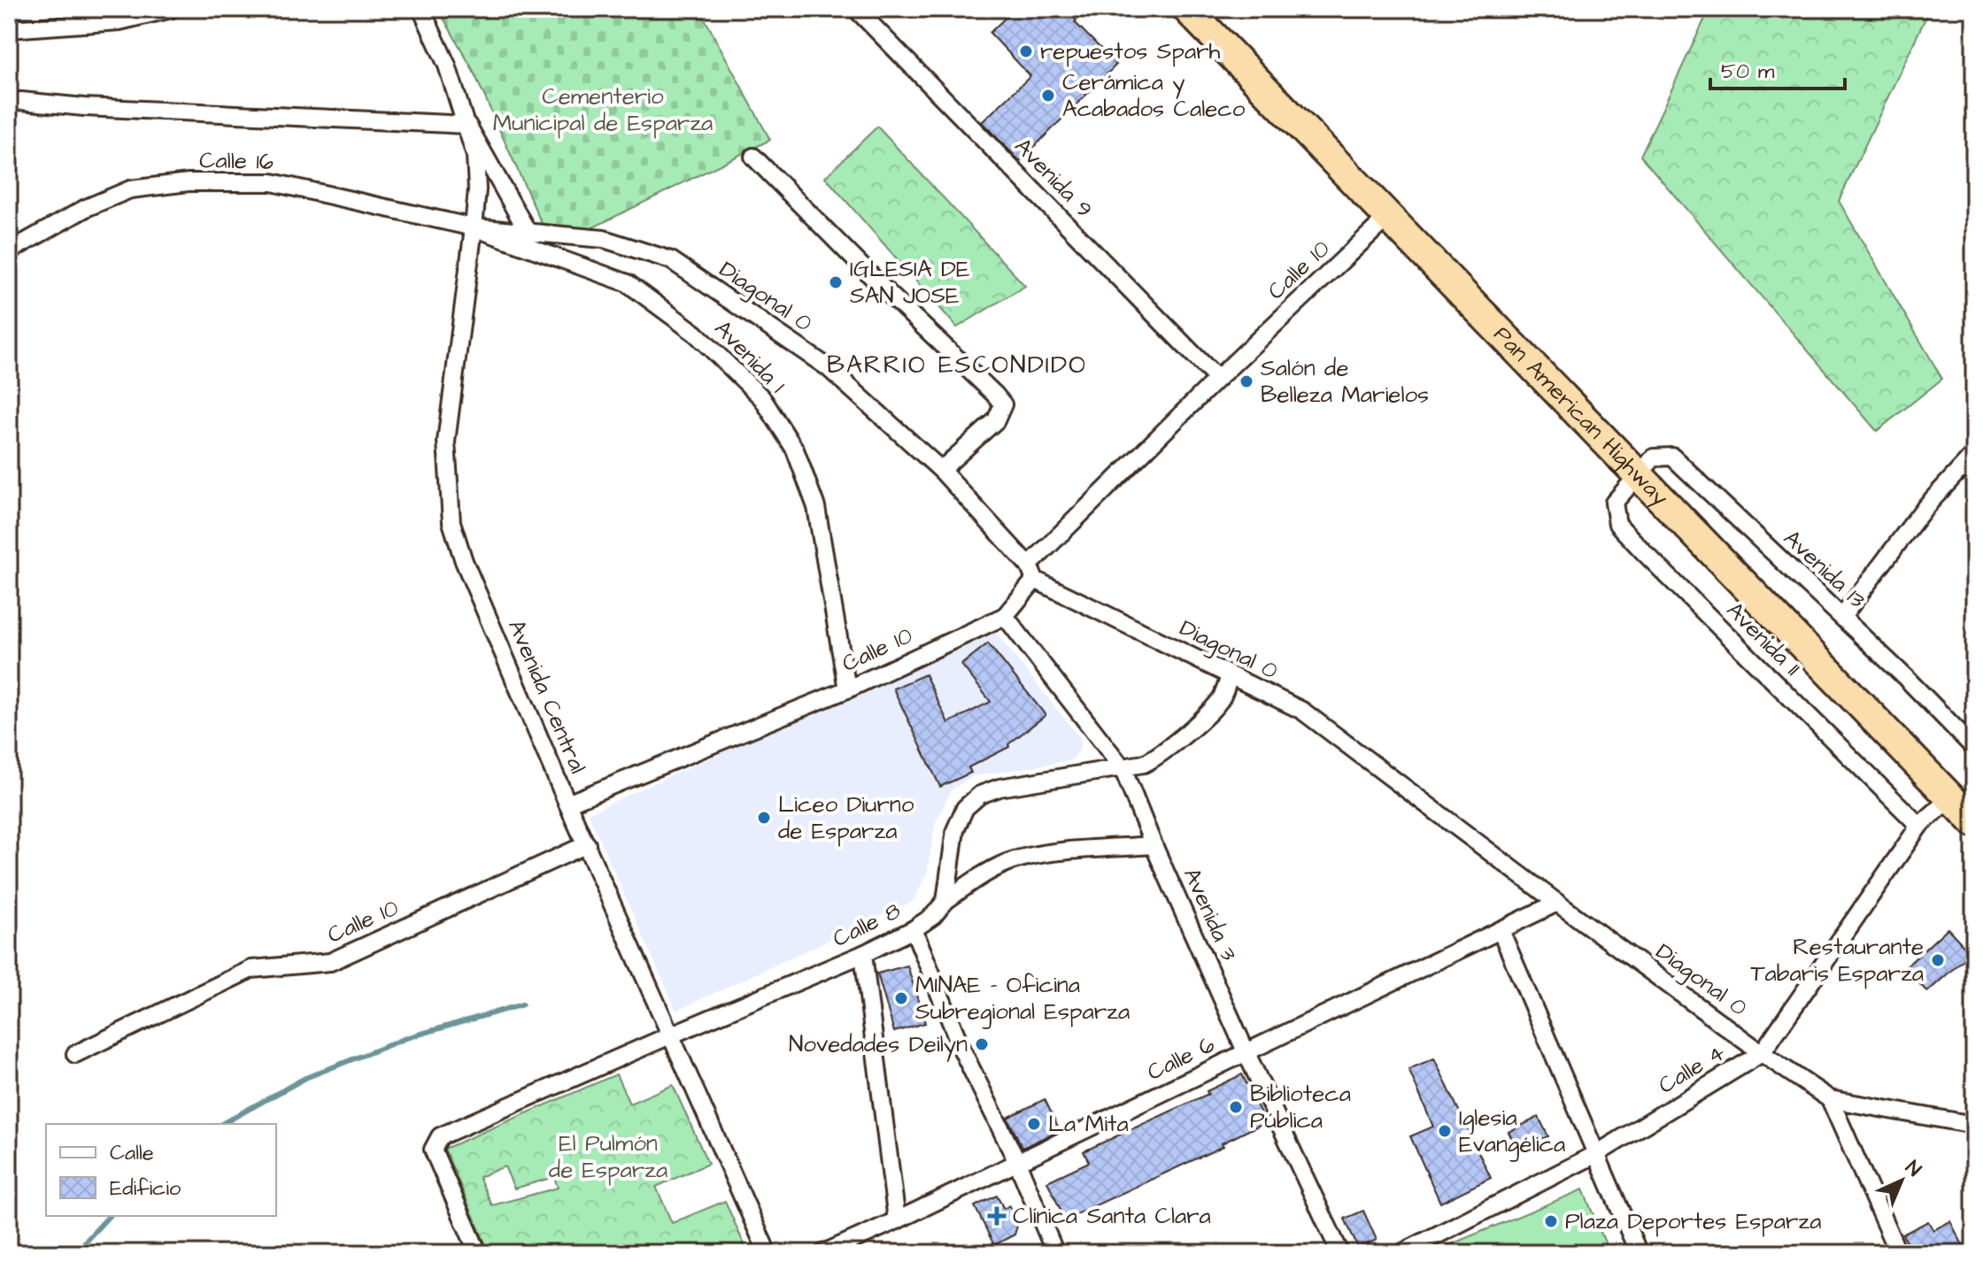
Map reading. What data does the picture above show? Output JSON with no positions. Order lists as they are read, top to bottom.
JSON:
{
  "streets": {
    "highway": ["Pan American Highway"],
    "street": [
      "Calle 16",
      "Avenida 9",
      "Calle 10",
      "Diagonal 0",
      "Avenida 1",
      "Avenida 13",
      "Avenida 11",
      "Avenida Central",
      "Avenida 3",
      "Calle 8",
      "Calle 6",
      "Calle 4"
    ]
  },
  "crossings": [
    ["Calle 16", "Diagonal 0"],
    ["Calle 16", "Avenida 1"],
    ["Calle 16", "Avenida Central"],
    ["Avenida 9", "Calle 10"],
    ["Calle 10", "Diagonal 0"],
    ["Calle 10", "Avenida 1"],
    ["Calle 10", "Pan American Highway"],
    ["Calle 10", "Avenida Central"],
    ["Calle 10", "Avenida 3"],
    ["Diagonal 0", "Avenida 1"],
    ["Diagonal 0", "Avenida Central"],
    ["Diagonal 0", "Calle 6"],
    ["Diagonal 0", "Calle 4"],
    ["Avenida 1", "Avenida Central"],
    ["Pan American Highway", "Avenida 13"],
    ["Pan American Highway", "Avenida 11"],
    ["Pan American Highway", "Calle 4"],
    ["Avenida 13", "Avenida 11"],
    ["Avenida 11", "Calle 4"],
    ["Avenida Central", "Calle 8"],
    ["Avenida 3", "Calle 8"],
    ["Avenida 3", "Calle 6"]
  ],
  "districts": ["BARRIO ESCONDIDO"],
  "parks": ["Cementerio Municipal de Esparza", "El Pulmón de Esparza"],
  "places": {
    "other": [
      "repuestos Sparh",
      "Cerámica y Acabados Caleco",
      "IGLESIA DE SAN JOSE",
      "Salón de Belleza Marielos",
      "Liceo Diurno de Esparza",
      "Restaurante Tabaris Esparza",
      "MINAE - Oficina Subregional Esparza",
      "Novedades Deilyn",
      "Biblioteca Pública",
      "La Mita",
      "Iglesia Evangélica",
      "Plaza Deportes Esparza"
    ],
    "health": ["Clínica Santa Clara"]
  },
  "legend": ["Calle", "Edificio"],
  "scale_bar": "50 m",
  "north": "top right"
}
